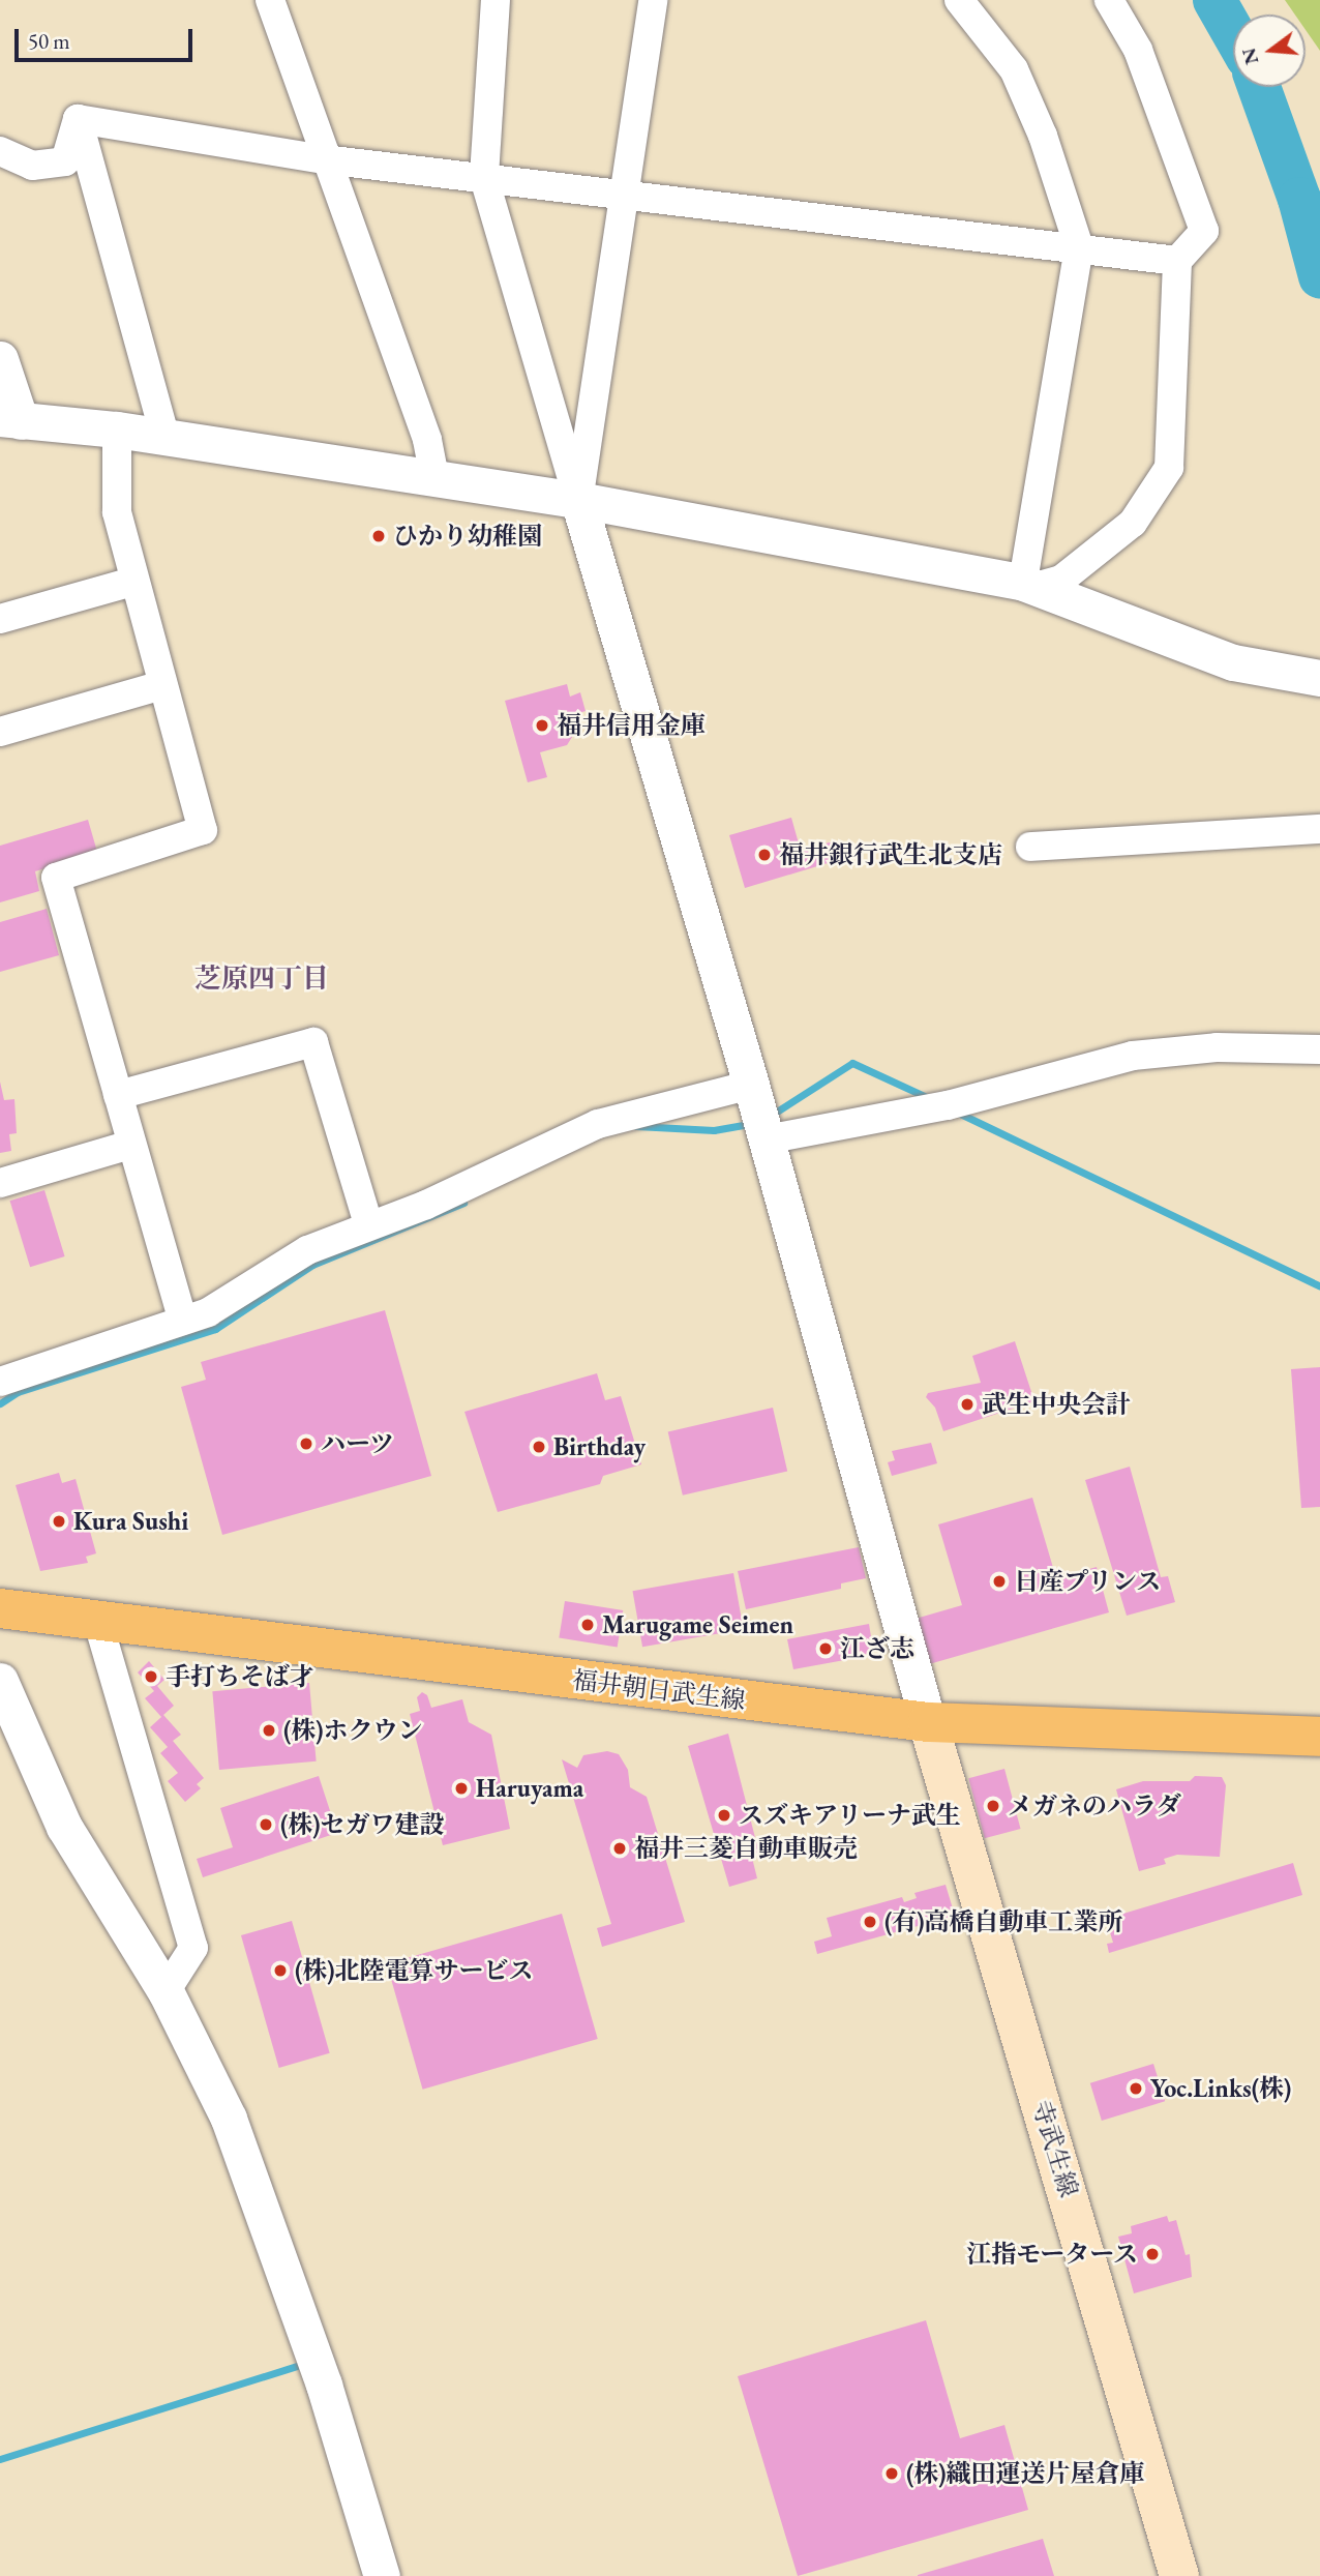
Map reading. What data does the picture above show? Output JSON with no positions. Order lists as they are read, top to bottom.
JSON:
{
  "streets": {
    "main road": ["福井朝日武生線", "寺武生線"]
  },
  "crossings": [
    ["福井朝日武生線", "寺武生線"]
  ],
  "districts": ["芝原四丁目"],
  "places": [
    "ひかり幼稚園",
    "福井信用金庫",
    "福井銀行武生北支店",
    "武生中央会計",
    "ハーツ",
    "Birthday",
    "Kura Sushi",
    "日産プリンス",
    "Marugame Seimen",
    "江ざ志",
    "手打ちそば才",
    "(株)ホクウン",
    "Haruyama",
    "メガネのハラダ",
    "スズキアリーナ武生",
    "(株)セガワ建設",
    "福井三菱自動車販売",
    "(有)高橋自動車工業所",
    "(株)北陸電算サービス",
    "Yoc.Links(株)",
    "江指モータース",
    "(株)織田運送片屋倉庫"
  ],
  "scale_bar": "50 m",
  "north": "left"
}
